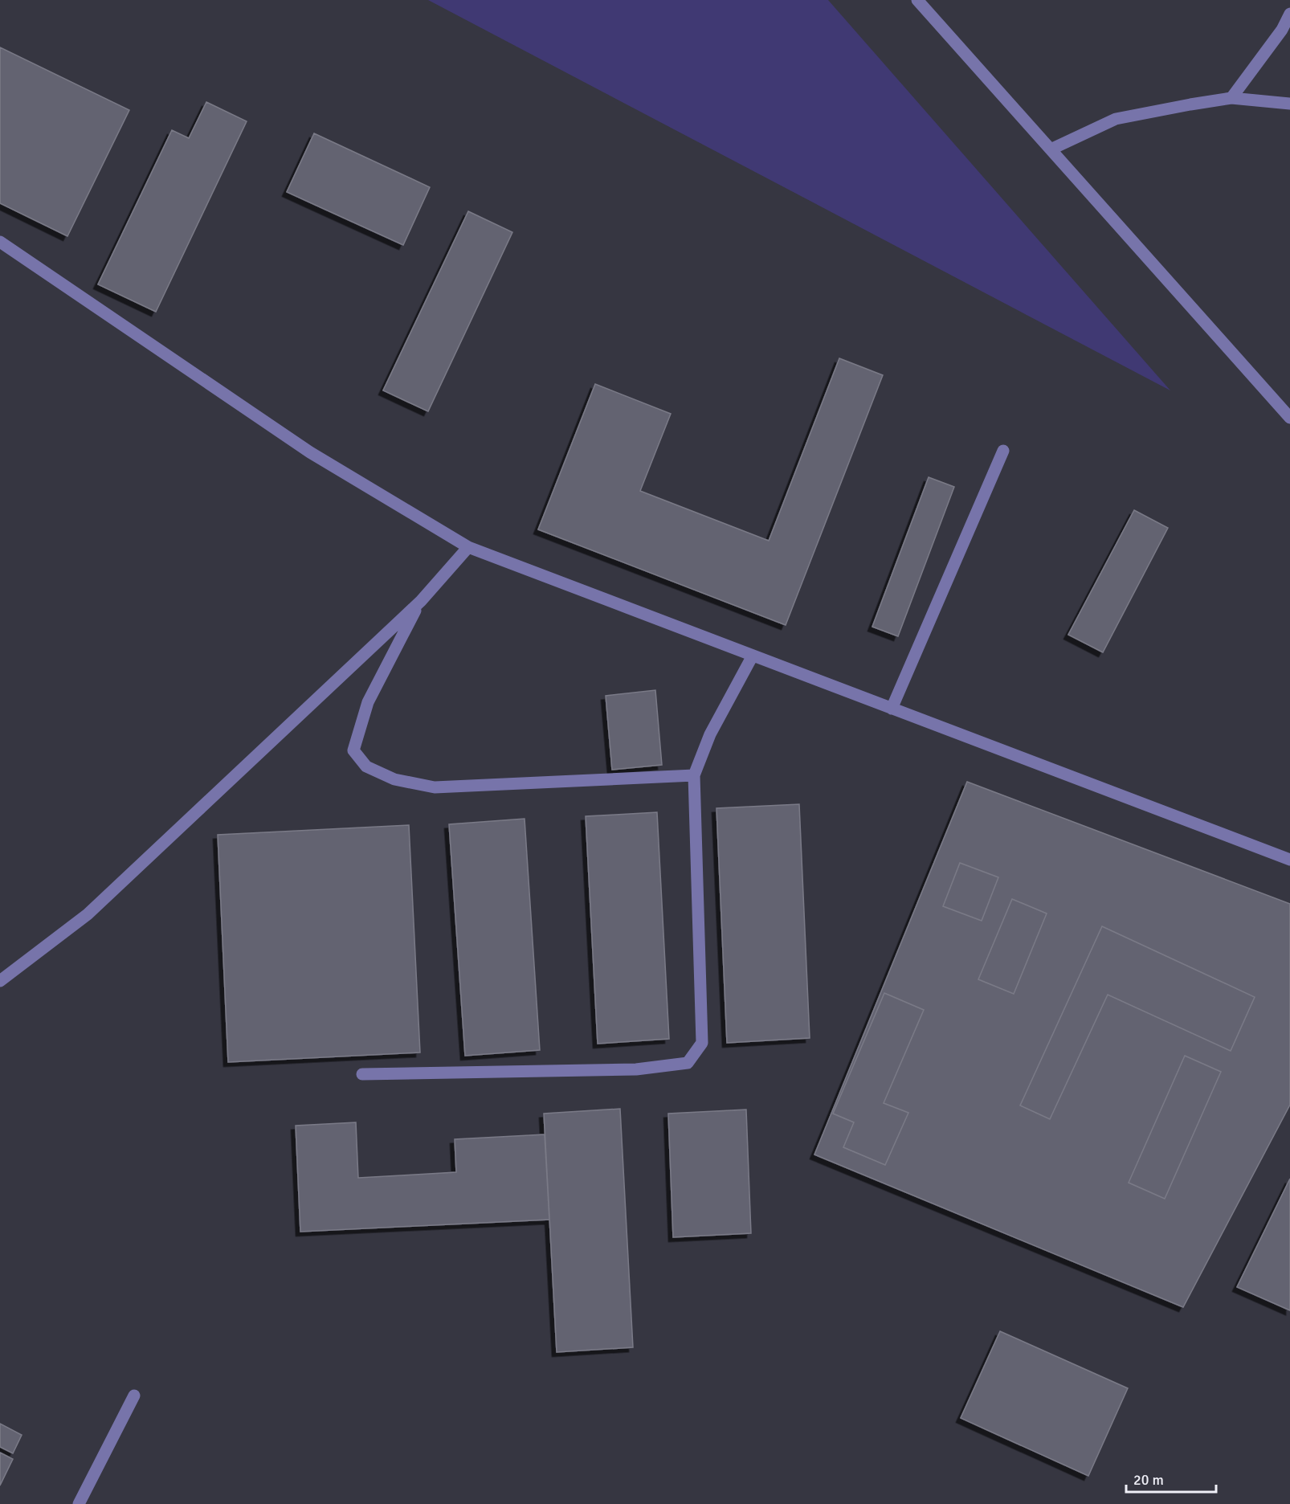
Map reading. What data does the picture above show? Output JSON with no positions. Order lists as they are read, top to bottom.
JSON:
{
  "scale_bar": "20 m"
}
